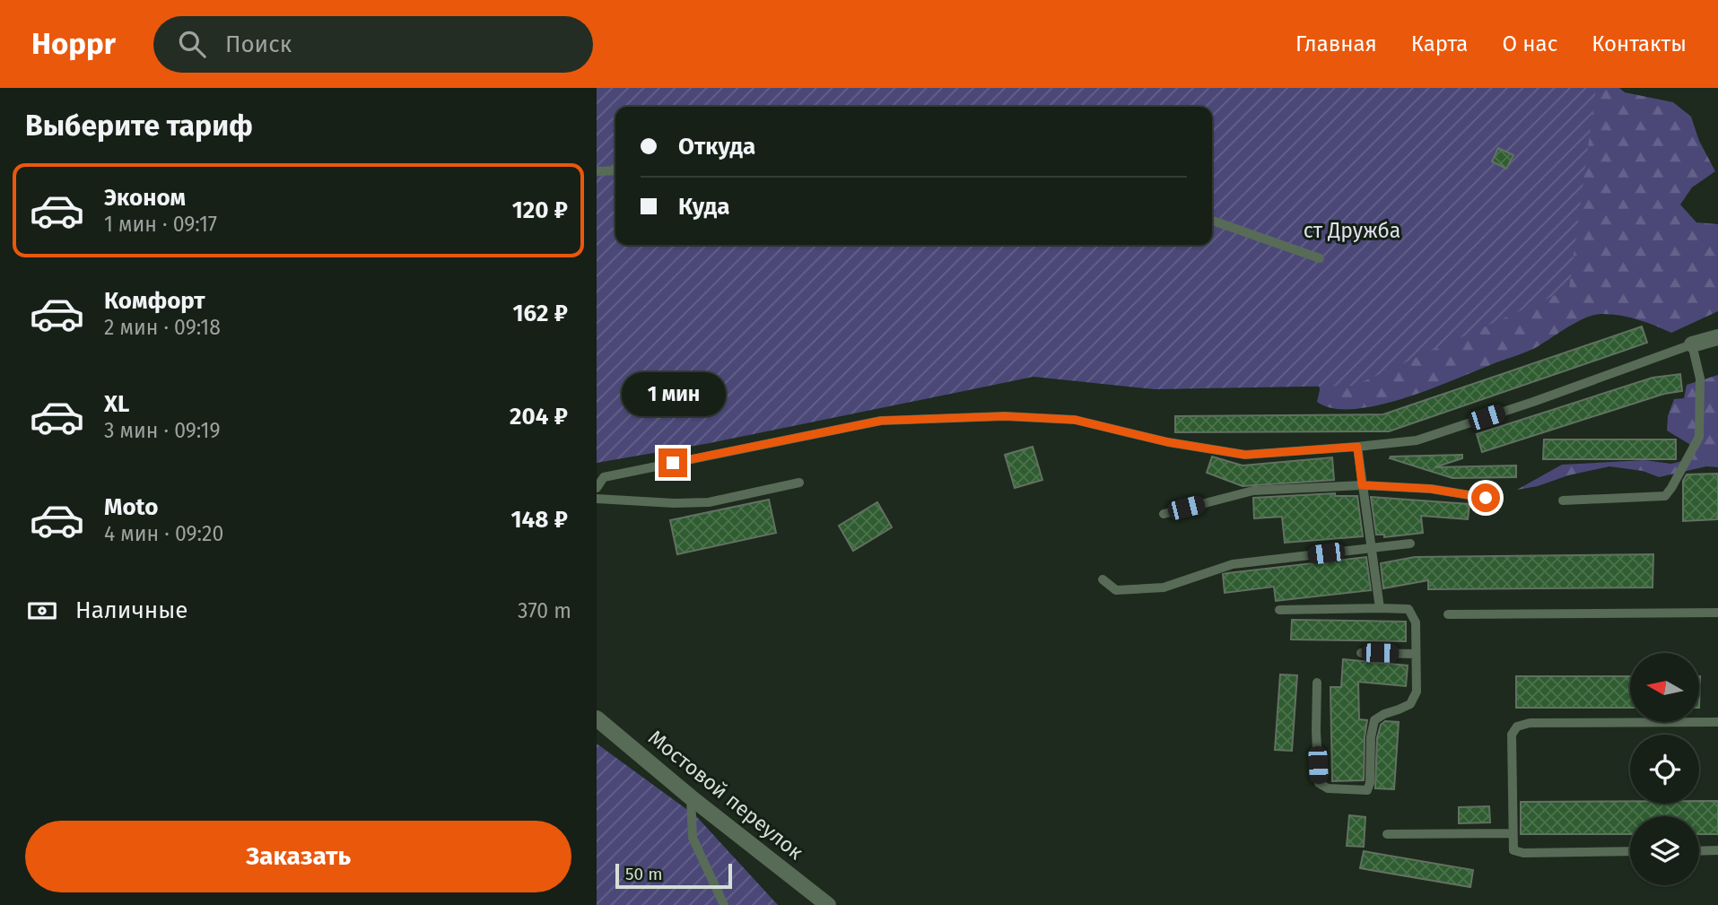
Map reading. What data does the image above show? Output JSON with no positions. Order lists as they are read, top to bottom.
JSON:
{
  "streets": {
    "street": ["Мостовой переулок"]
  },
  "parks": ["ст Дружба"],
  "scale_bar": "50 m",
  "north": "left",
  "page": {
    "header": "Hoppr",
    "search": "Поиск",
    "nav": [
      "Главная",
      "Карта",
      "О нас",
      "Контакты"
    ],
    "heading": "Выберите тариф",
    "banner": ["Откуда", "Куда"],
    "list": [
      {
        "name": "Эконом",
        "note": "1 мин · 09:17",
        "value": "120 ₽"
      },
      {
        "name": "Комфорт",
        "note": "2 мин · 09:18",
        "value": "162 ₽"
      },
      {
        "name": "XL",
        "note": "3 мин · 09:19",
        "value": "204 ₽"
      },
      {
        "name": "Moto",
        "note": "4 мин · 09:20",
        "value": "148 ₽"
      }
    ],
    "bubble": "1 мин",
    "pay": ["Наличные", "370 m"],
    "buttons": "Заказать",
    "scale": "50 m"
  }
}
